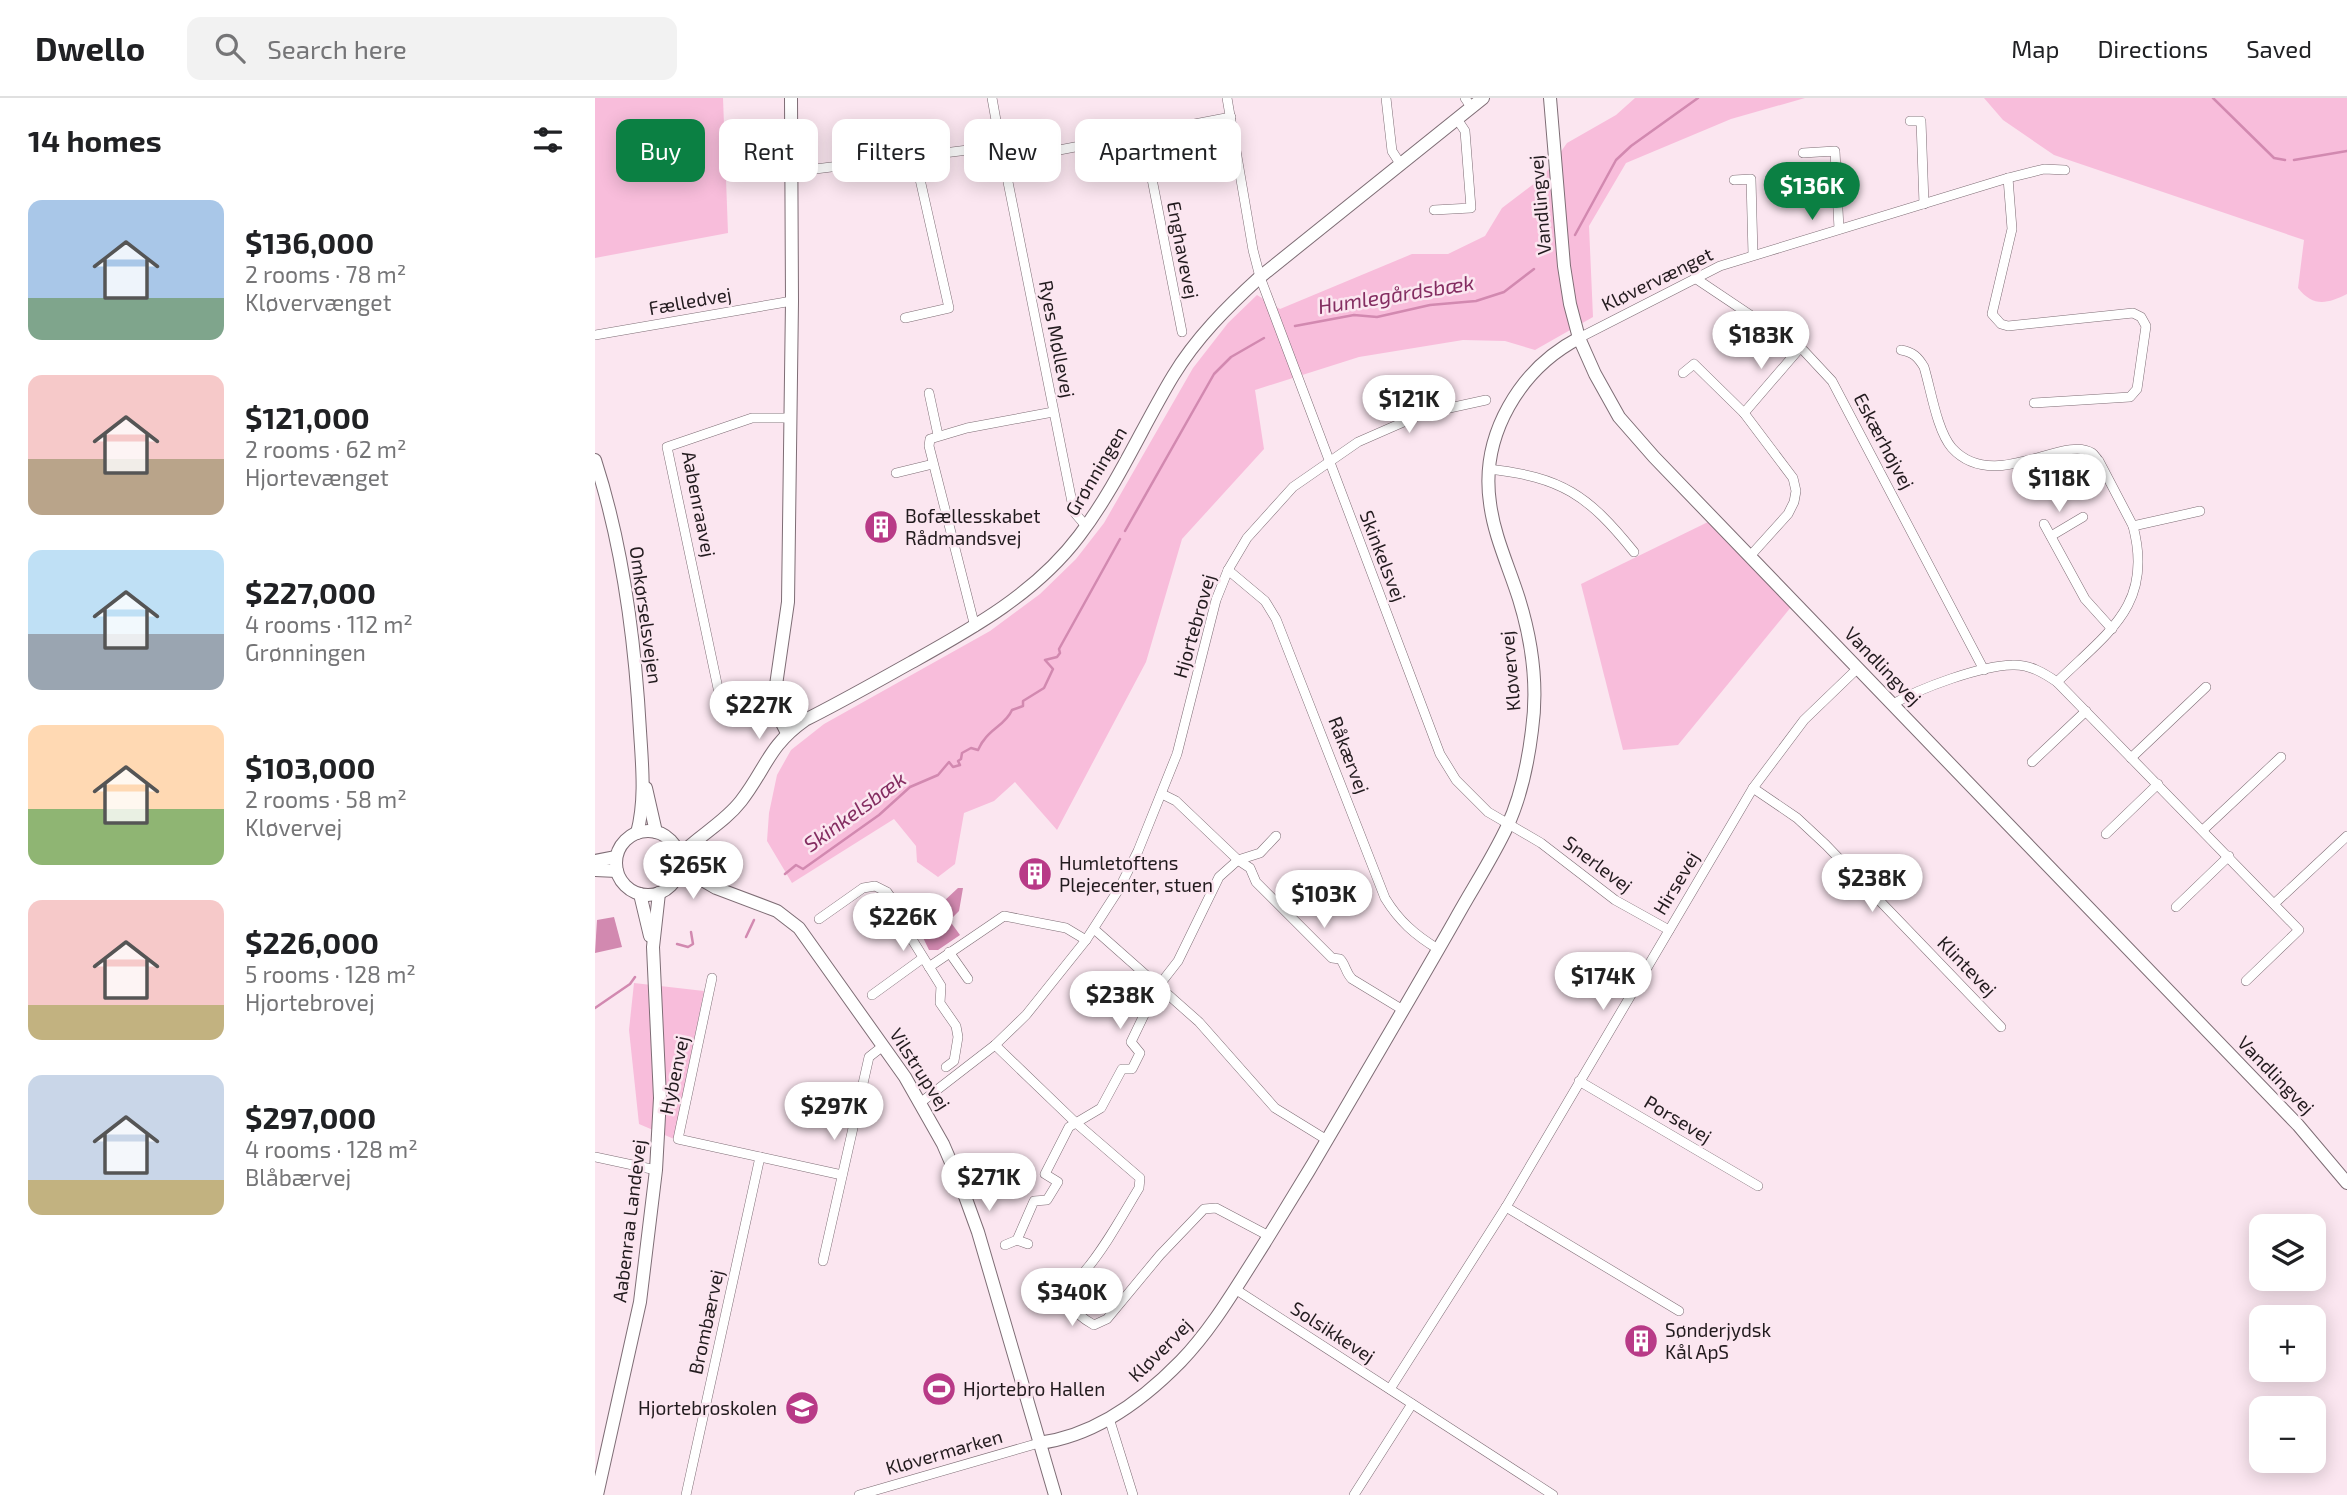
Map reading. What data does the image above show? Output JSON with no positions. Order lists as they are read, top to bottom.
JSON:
{
  "streets": {
    "street": [
      "Vandlingvej",
      "Enghavevej",
      "Kløvervænget",
      "Fælledvej",
      "Ryes Møllevej",
      "Eskærhøjvej",
      "Grønningen",
      "Aabenraavej",
      "Skinkelsvej",
      "Omkørselsvejen",
      "Hjortebrovej",
      "Kløvervej",
      "Råkærvej",
      "Snerlevej",
      "Hirsevej",
      "Klintevej",
      "Vilstrupvej",
      "Hybenvej",
      "Porsevej",
      "Aabenraa Landevej",
      "Brombærvej",
      "Solsikkevej",
      "Kløvermarken"
    ]
  },
  "crossings": [
    ["Vandlingvej", "Kløvervænget"],
    ["Vandlingvej", "Kløvervej"],
    ["Vandlingvej", "Hirsevej"],
    ["Kløvervænget", "Eskærhøjvej"],
    ["Kløvervænget", "Kløvervej"],
    ["Ryes Møllevej", "Grønningen"],
    ["Grønningen", "Skinkelsvej"],
    ["Grønningen", "Omkørselsvejen"],
    ["Grønningen", "Vilstrupvej"],
    ["Grønningen", "Aabenraa Landevej"],
    ["Skinkelsvej", "Hjortebrovej"],
    ["Skinkelsvej", "Kløvervej"],
    ["Skinkelsvej", "Snerlevej"],
    ["Omkørselsvejen", "Vilstrupvej"],
    ["Omkørselsvejen", "Aabenraa Landevej"],
    ["Hjortebrovej", "Råkærvej"],
    ["Hjortebrovej", "Vilstrupvej"],
    ["Kløvervej", "Råkærvej"],
    ["Kløvervej", "Snerlevej"],
    ["Kløvervej", "Vilstrupvej"],
    ["Kløvervej", "Solsikkevej"],
    ["Kløvervej", "Kløvermarken"],
    ["Snerlevej", "Hirsevej"],
    ["Hirsevej", "Klintevej"],
    ["Hirsevej", "Porsevej"],
    ["Hirsevej", "Solsikkevej"],
    ["Vilstrupvej", "Aabenraa Landevej"],
    ["Vilstrupvej", "Kløvermarken"],
    ["Hybenvej", "Brombærvej"]
  ],
  "water": ["Humlegårdsbæk", "Skinkelsbæk"],
  "places": {
    "building": ["Bofællesskabet Rådmandsvej", "Humletoftens Plejecenter, stuen", "Sønderjydsk Kål ApS"],
    "sports": ["Hjortebro Hallen"],
    "school or university": ["Hjortebroskolen"]
  },
  "page": {
    "header": "Dwello",
    "search": "Search here",
    "nav": ["Map", "Directions", "Saved"],
    "heading": "14 homes",
    "chip": [
      "Buy",
      "Rent",
      "Filters",
      "New",
      "Apartment"
    ],
    "price": [
      "$136K",
      "$183K",
      "$121K",
      "$118K",
      "$227K",
      "$265K",
      "$238K",
      "$103K",
      "$226K",
      "$174K",
      "$238K",
      "$297K",
      "$271K",
      "$340K"
    ],
    "list": [
      {
        "name": "$136,000",
        "note": "2 rooms · 78 m² · Kløvervænget"
      },
      {
        "name": "$121,000",
        "note": "2 rooms · 62 m² · Hjortevænget"
      },
      {
        "name": "$227,000",
        "note": "4 rooms · 112 m² · Grønningen"
      },
      {
        "name": "$103,000",
        "note": "2 rooms · 58 m² · Kløvervej"
      },
      {
        "name": "$226,000",
        "note": "5 rooms · 128 m² · Hjortebrovej"
      },
      {
        "name": "$297,000",
        "note": "4 rooms · 128 m² · Blåbærvej"
      }
    ],
    "map_buttons": ["+", "−"]
  }
}
